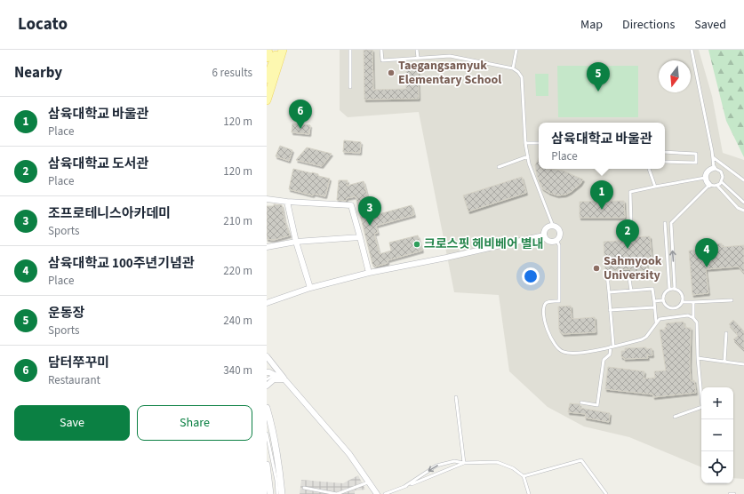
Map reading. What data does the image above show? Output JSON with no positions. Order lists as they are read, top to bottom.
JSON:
{
  "places": ["Taegangsamyuk Elementary School", "크로스핏 헤비베어 별내", "Sahmyook University"],
  "north": "bottom",
  "page": {
    "header": "Locato",
    "nav": ["Map", "Directions", "Saved"],
    "heading": ["Nearby", "6 results"],
    "pins": [
      "5",
      "6",
      "1",
      "3",
      "2",
      "4"
    ],
    "list": [
      {
        "mark": "1",
        "name": "삼육대학교 바울관",
        "note": "Place",
        "value": "120 m"
      },
      {
        "mark": "2",
        "name": "삼육대학교 도서관",
        "note": "Place",
        "value": "120 m"
      },
      {
        "mark": "3",
        "name": "조프로테니스아카데미",
        "note": "Sports",
        "value": "210 m"
      },
      {
        "mark": "4",
        "name": "삼육대학교 100주년기념관",
        "note": "Place",
        "value": "220 m"
      },
      {
        "mark": "5",
        "name": "운동장",
        "note": "Sports",
        "value": "240 m"
      },
      {
        "mark": "6",
        "name": "담터쭈꾸미",
        "note": "Restaurant",
        "value": "340 m"
      }
    ],
    "popup": ["삼육대학교 바울관", "Place"],
    "map_buttons": ["+", "−"],
    "buttons": ["Save", "Share"]
  }
}
